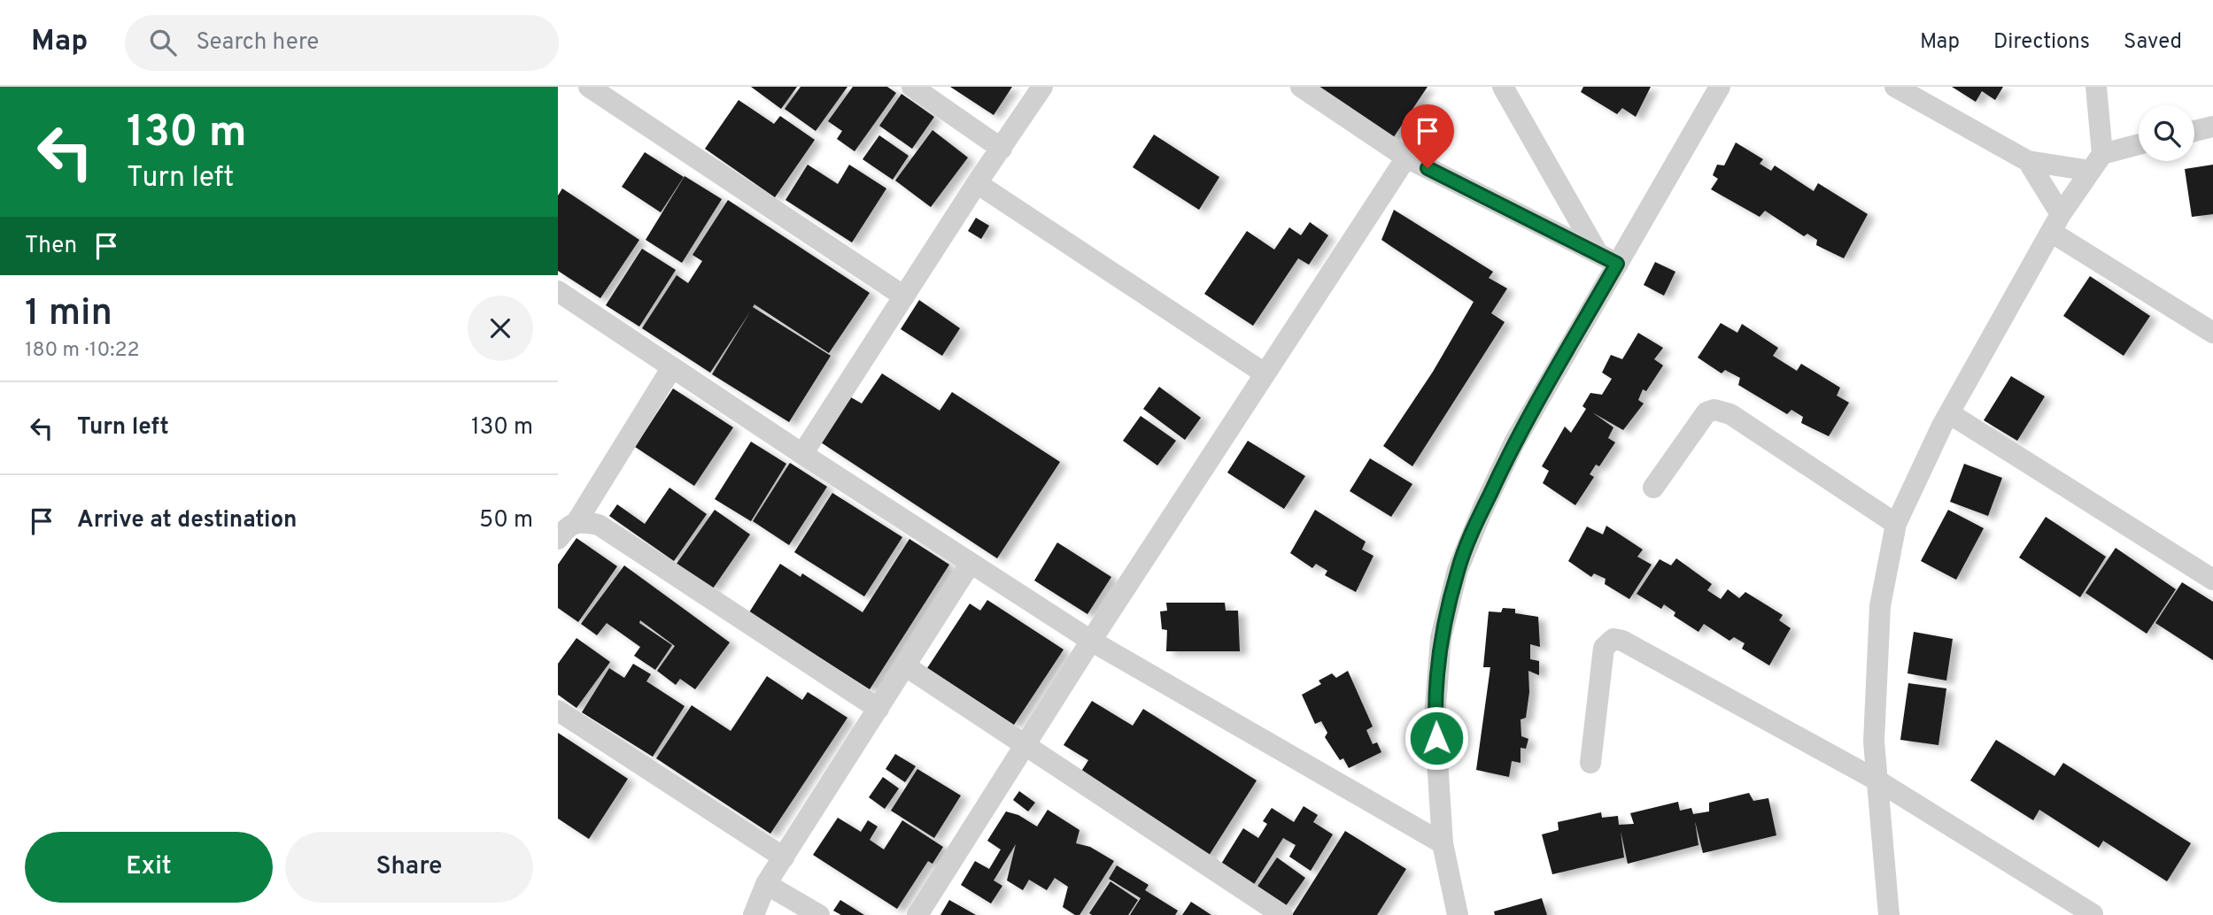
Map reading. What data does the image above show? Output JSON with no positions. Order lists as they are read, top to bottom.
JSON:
{
  "page": {
    "header": "Map",
    "search": "Search here",
    "nav": ["Map", "Directions", "Saved"],
    "turn": ["130 m", "Turn left"],
    "then": "Then",
    "heading": ["1 min", "180 m · 10:22"],
    "list": [
      {
        "name": "Turn left",
        "value": "130 m"
      },
      {
        "name": "Arrive at destination",
        "value": "50 m"
      }
    ],
    "buttons": ["Exit", "Share"]
  }
}
